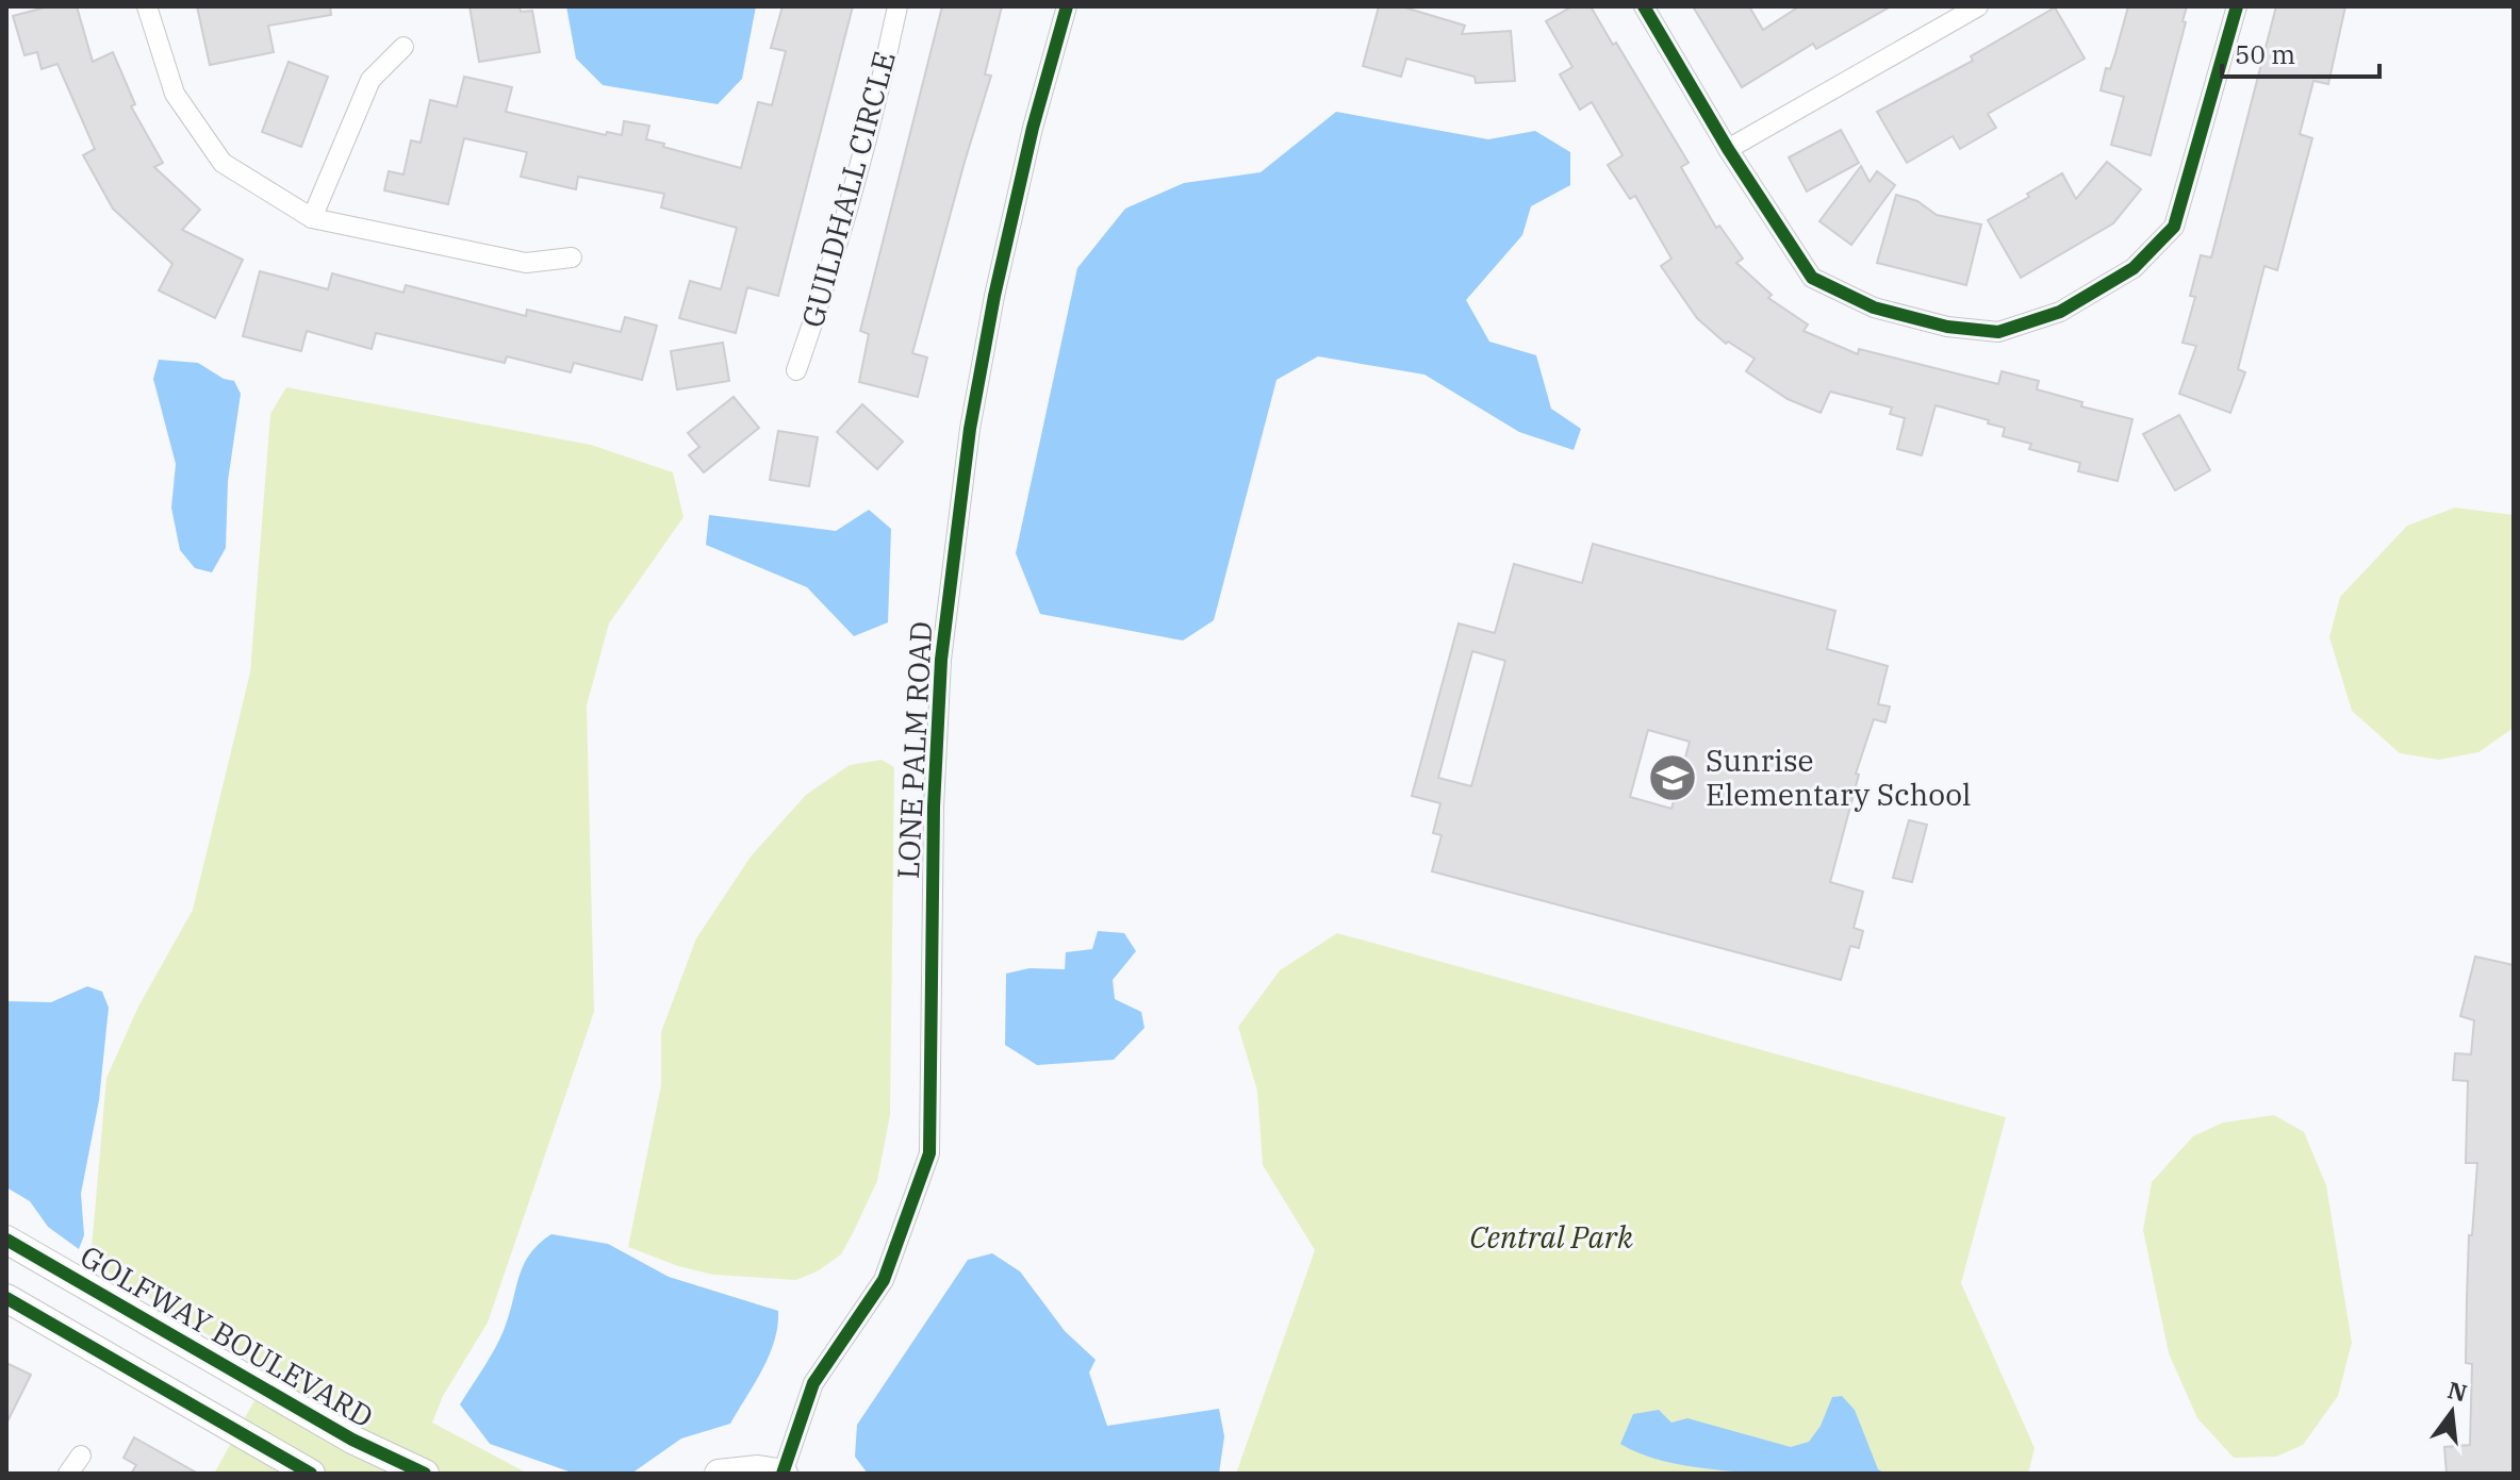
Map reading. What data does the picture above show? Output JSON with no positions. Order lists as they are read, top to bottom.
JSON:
{
  "streets": {
    "street": ["GUILDHALL CIRCLE", "LONE PALM ROAD", "GOLFWAY BOULEVARD"]
  },
  "parks": ["Central Park"],
  "places": {
    "school or university": ["Sunrise Elementary School"]
  },
  "scale_bar": "50 m",
  "north": "top"
}
